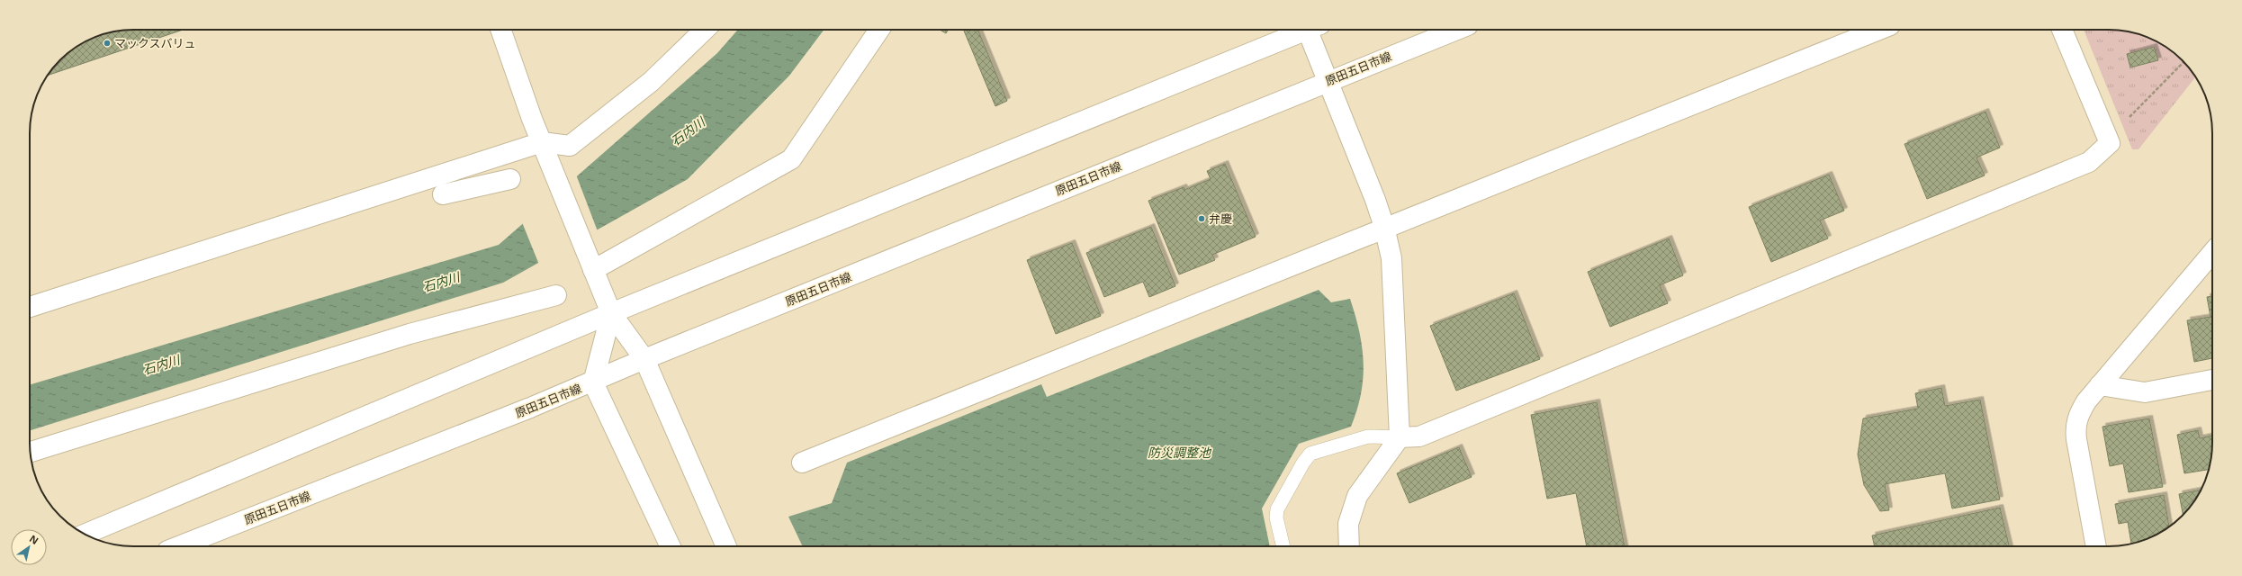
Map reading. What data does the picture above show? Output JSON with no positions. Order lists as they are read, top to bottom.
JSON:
{
  "streets": {
    "street": ["原田五日市線"]
  },
  "water": ["石内川", "防災調整池"],
  "places": ["マックスバリュ", "弁慶"],
  "north": "top right"
}
